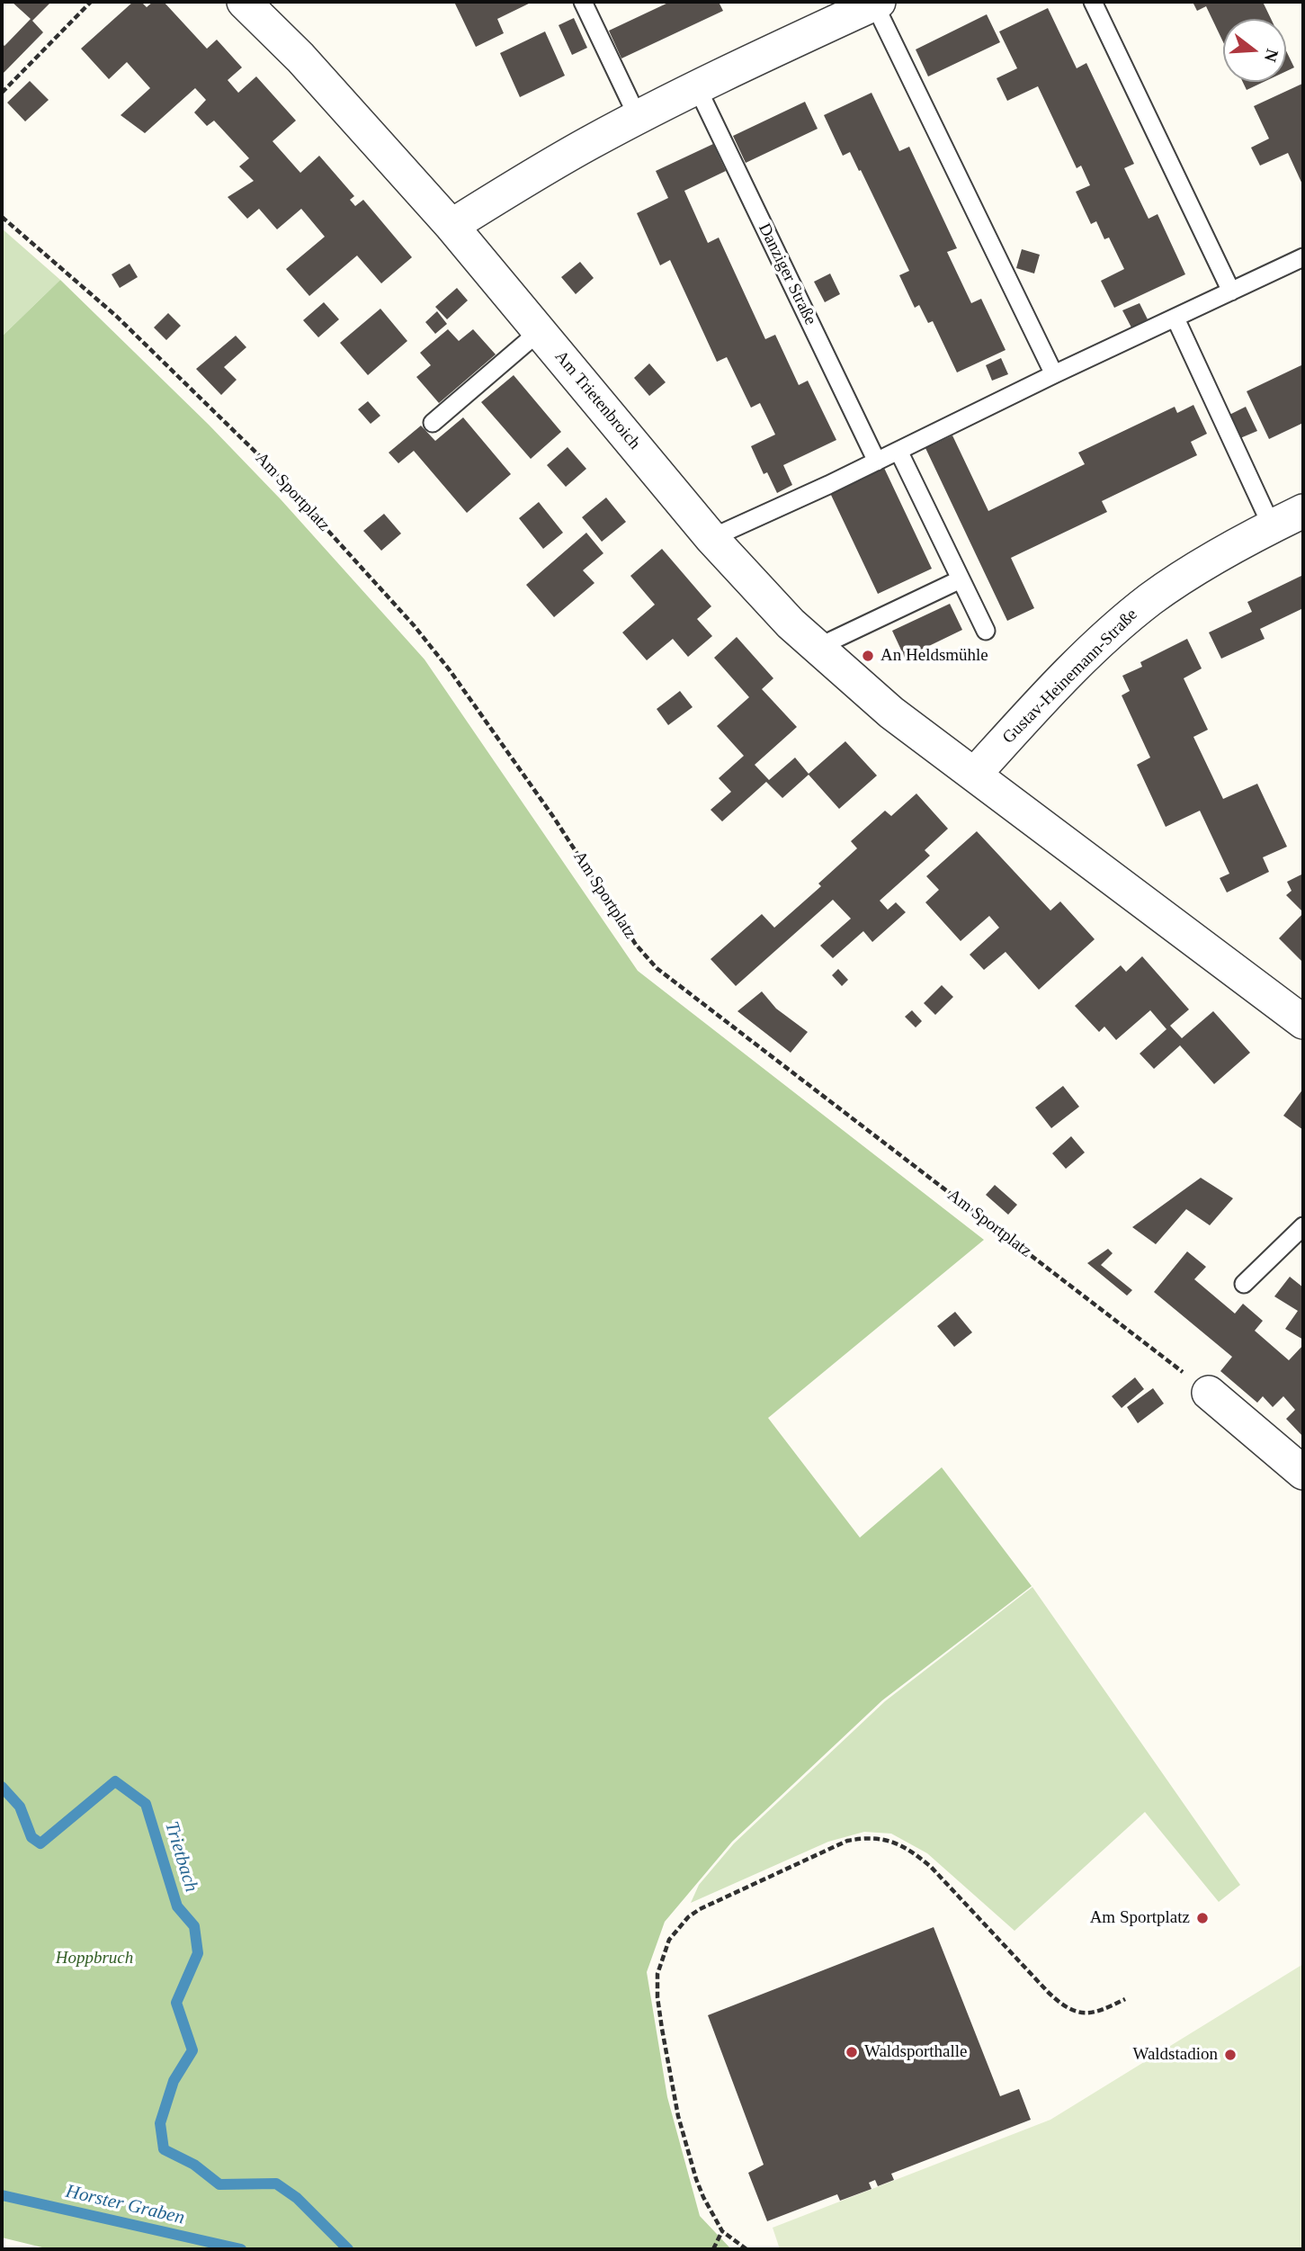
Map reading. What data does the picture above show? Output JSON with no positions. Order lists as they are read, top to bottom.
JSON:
{
  "streets": {
    "street": ["Am Trietenbroich", "Gustav-Heinemann-Straße"],
    "lane": ["Danziger Straße"],
    "path": ["Am Sportplatz"]
  },
  "crossings": [
    ["Am Trietenbroich", "Gustav-Heinemann-Straße"]
  ],
  "water": ["Trietbach", "Horster Graben"],
  "parks": ["Hoppbruch"],
  "places": [
    "An Heldsmühle",
    "Am Sportplatz",
    "Waldsporthalle",
    "Waldstadion"
  ],
  "north": "right"
}
